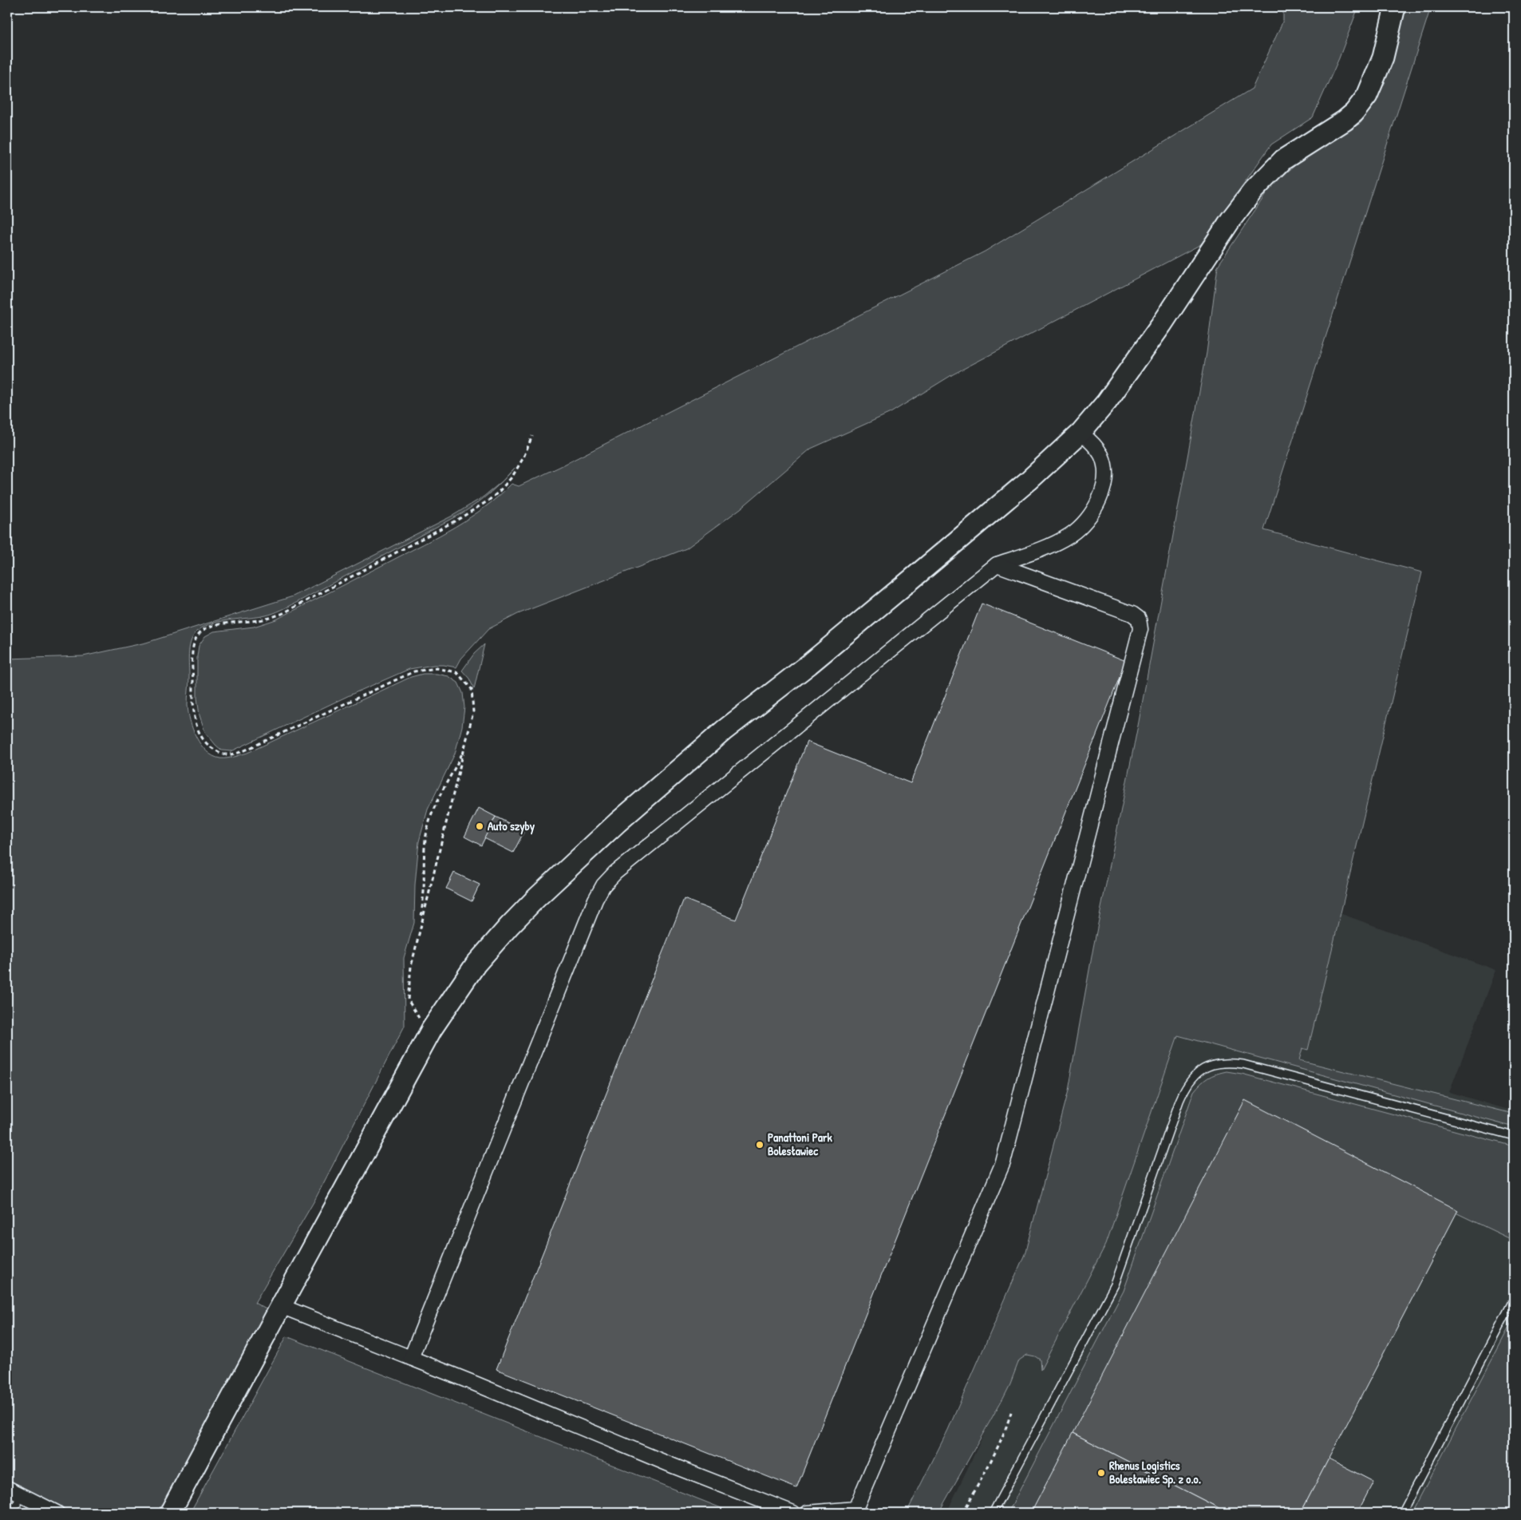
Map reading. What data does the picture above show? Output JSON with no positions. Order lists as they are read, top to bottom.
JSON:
{
  "places": ["Auto szyby", "Panattoni Park Bolesławiec", "Rhenus Logistics Bolesławiec Sp. z o.o."]
}
